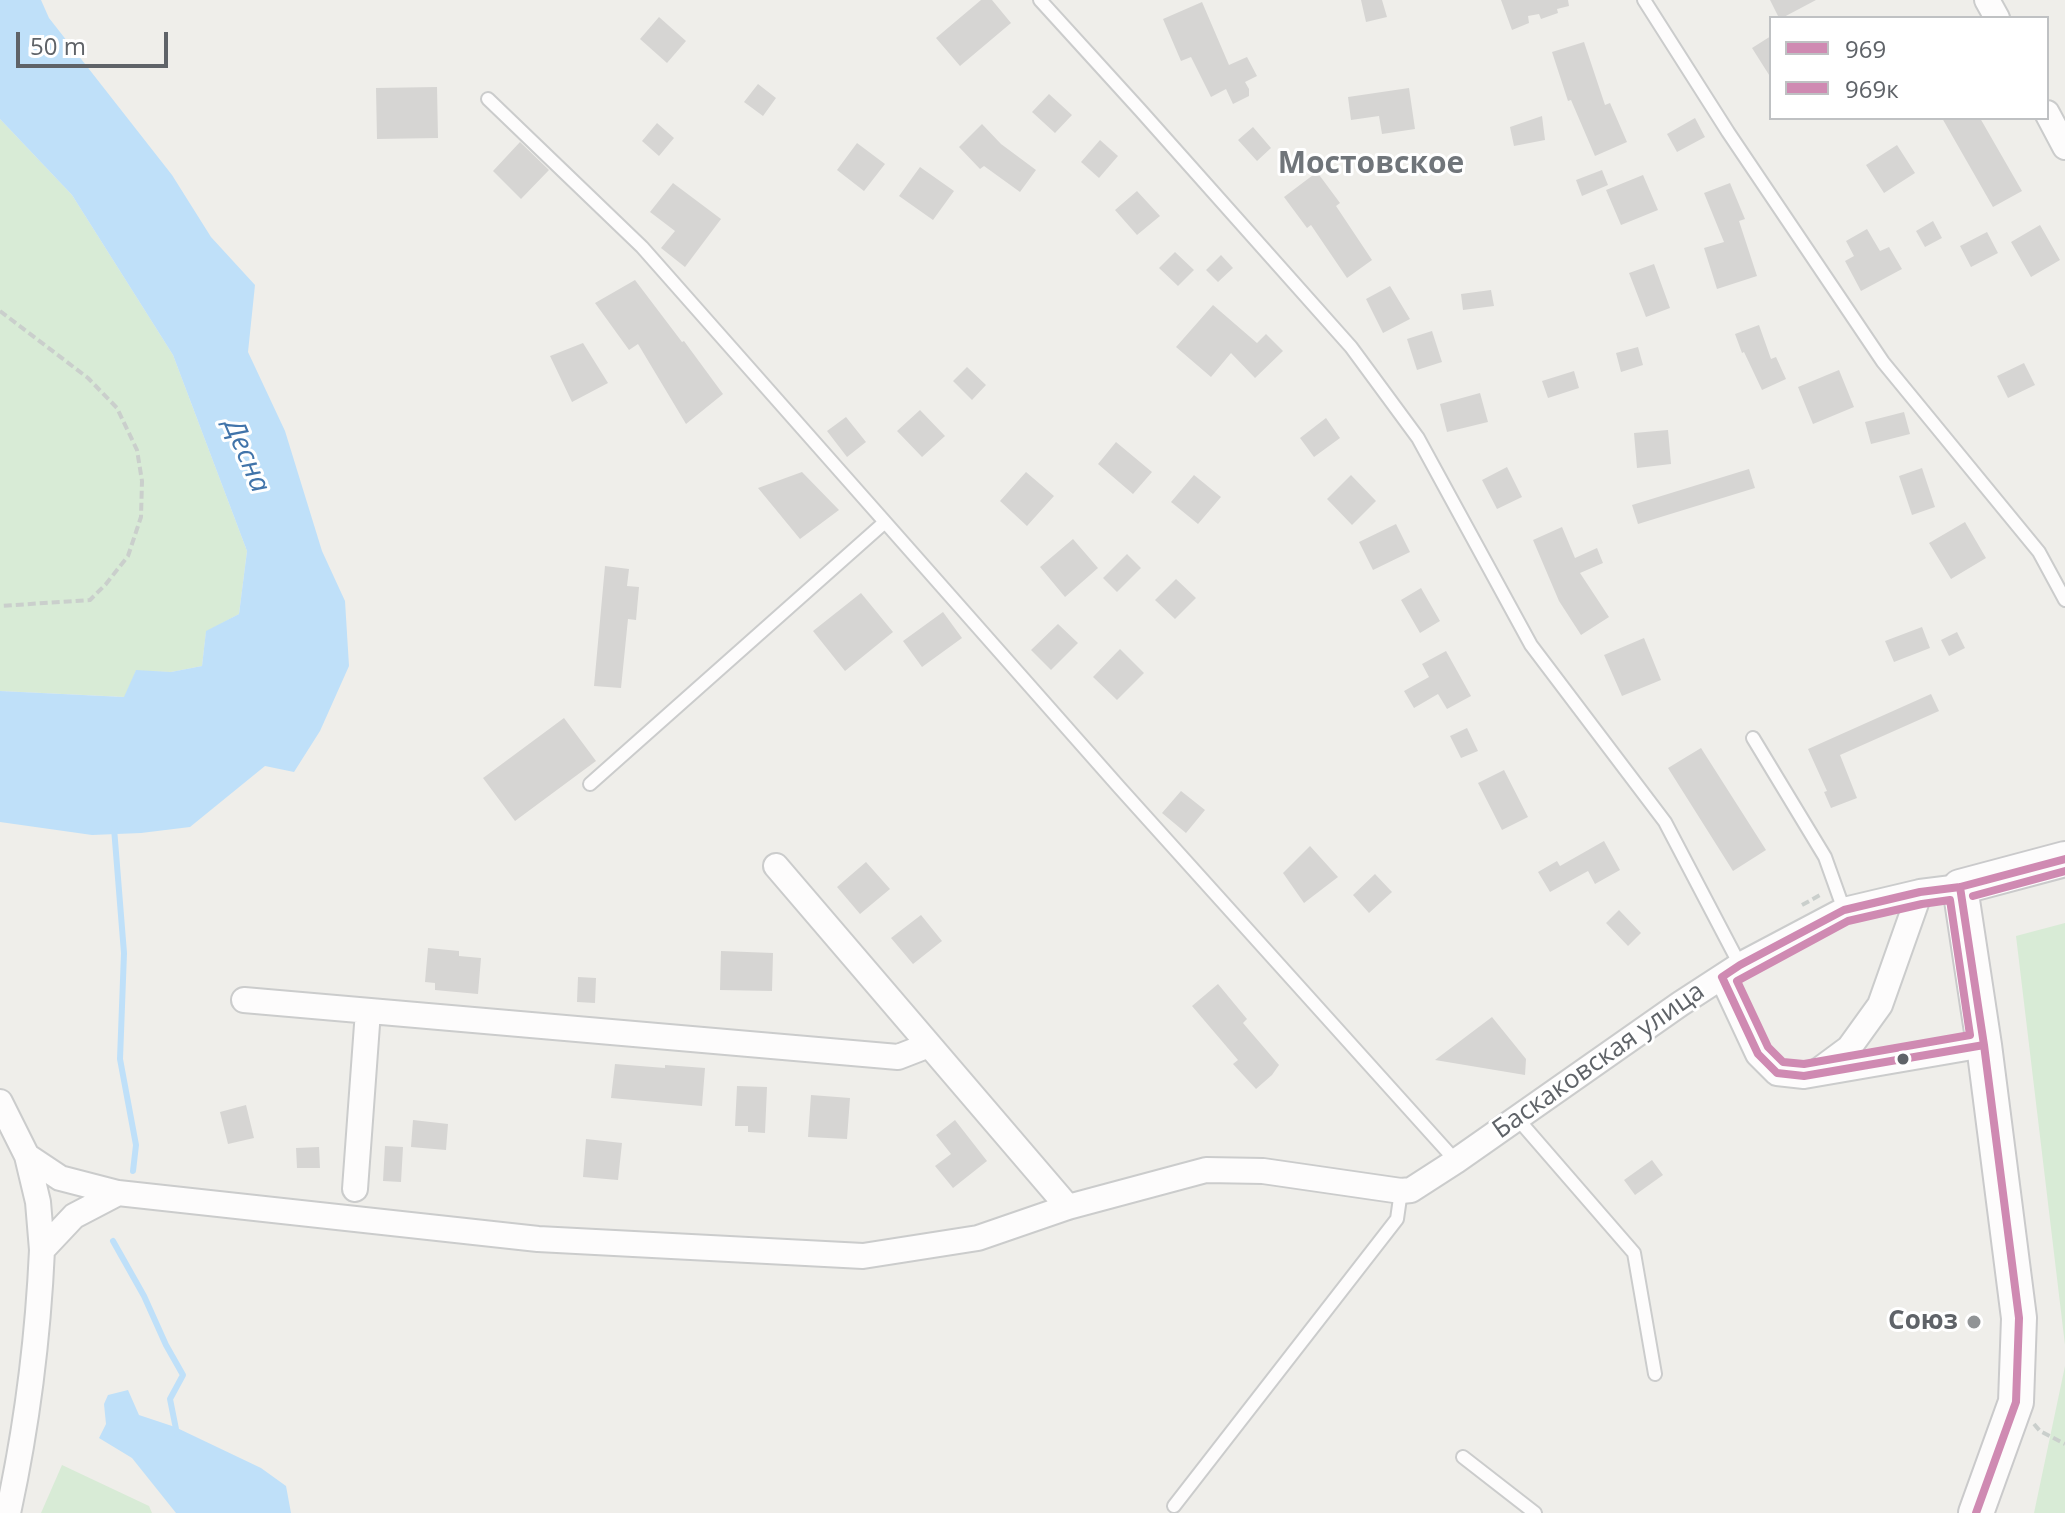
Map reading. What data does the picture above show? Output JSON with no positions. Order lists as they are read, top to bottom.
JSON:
{
  "streets": {
    "street": ["Баскаковская улица"]
  },
  "districts": ["Мостовское"],
  "water": ["Десна"],
  "places": ["Союз"],
  "lines": ["transit line 969", "transit line 969к"],
  "legend": ["969", "969к"],
  "scale_bar": "50 m"
}
